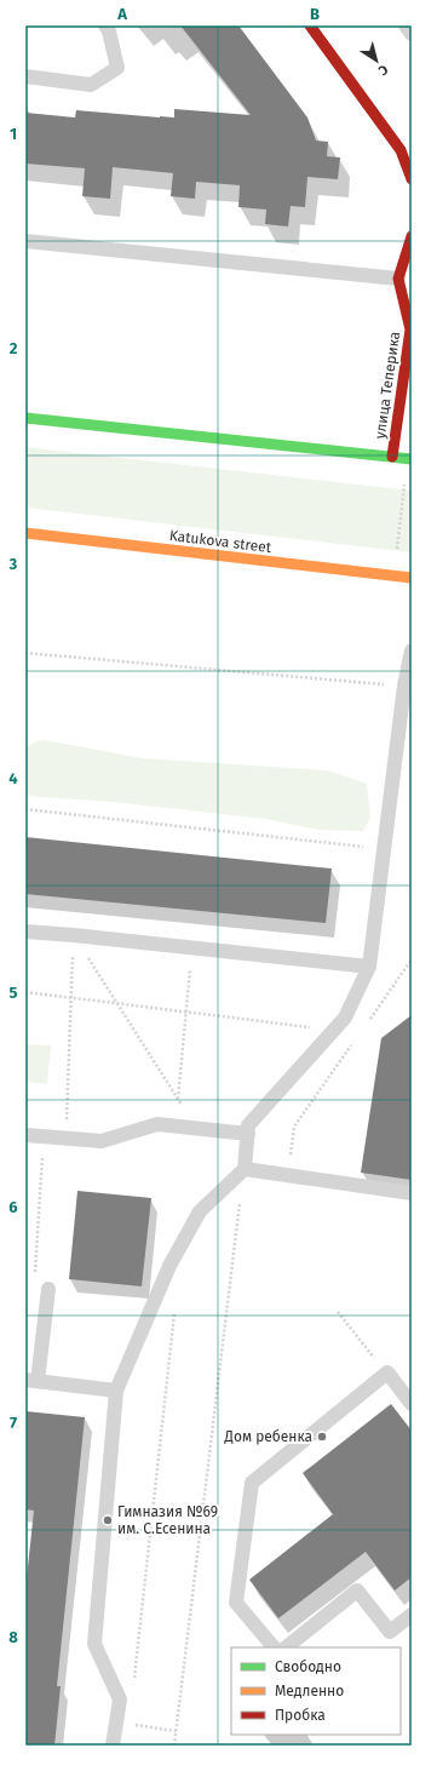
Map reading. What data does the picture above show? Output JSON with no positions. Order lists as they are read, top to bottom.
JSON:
{
  "streets": {
    "main road": ["улица Теперика", "Katukova street"]
  },
  "places": ["Дом ребенка", "Гимназия №69 им. С.Есенина"],
  "legend": ["Свободно", "Медленно", "Пробка"],
  "north": "bottom right",
  "grid": {
    "columns": ["A", "B"],
    "rows": [
      "1",
      "2",
      "3",
      "4",
      "5",
      "6",
      "7",
      "8"
    ]
  }
}
